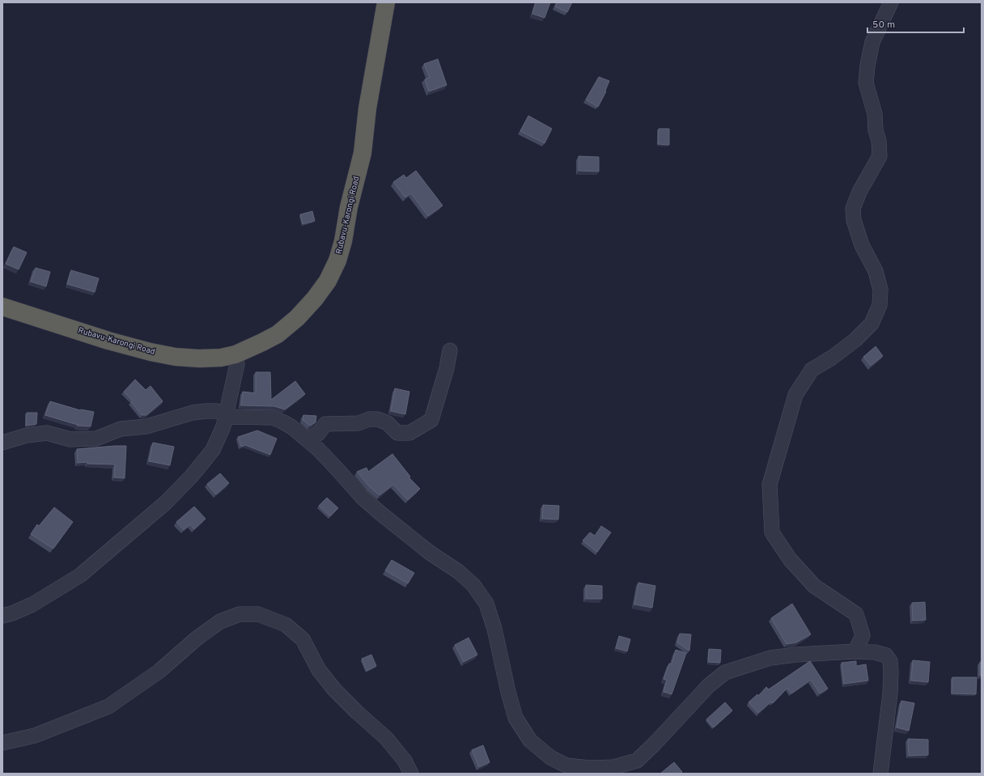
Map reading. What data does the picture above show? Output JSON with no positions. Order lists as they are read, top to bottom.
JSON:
{
  "streets": {
    "highway": ["Rubavu-Karongi Road"]
  },
  "scale_bar": "50 m"
}
